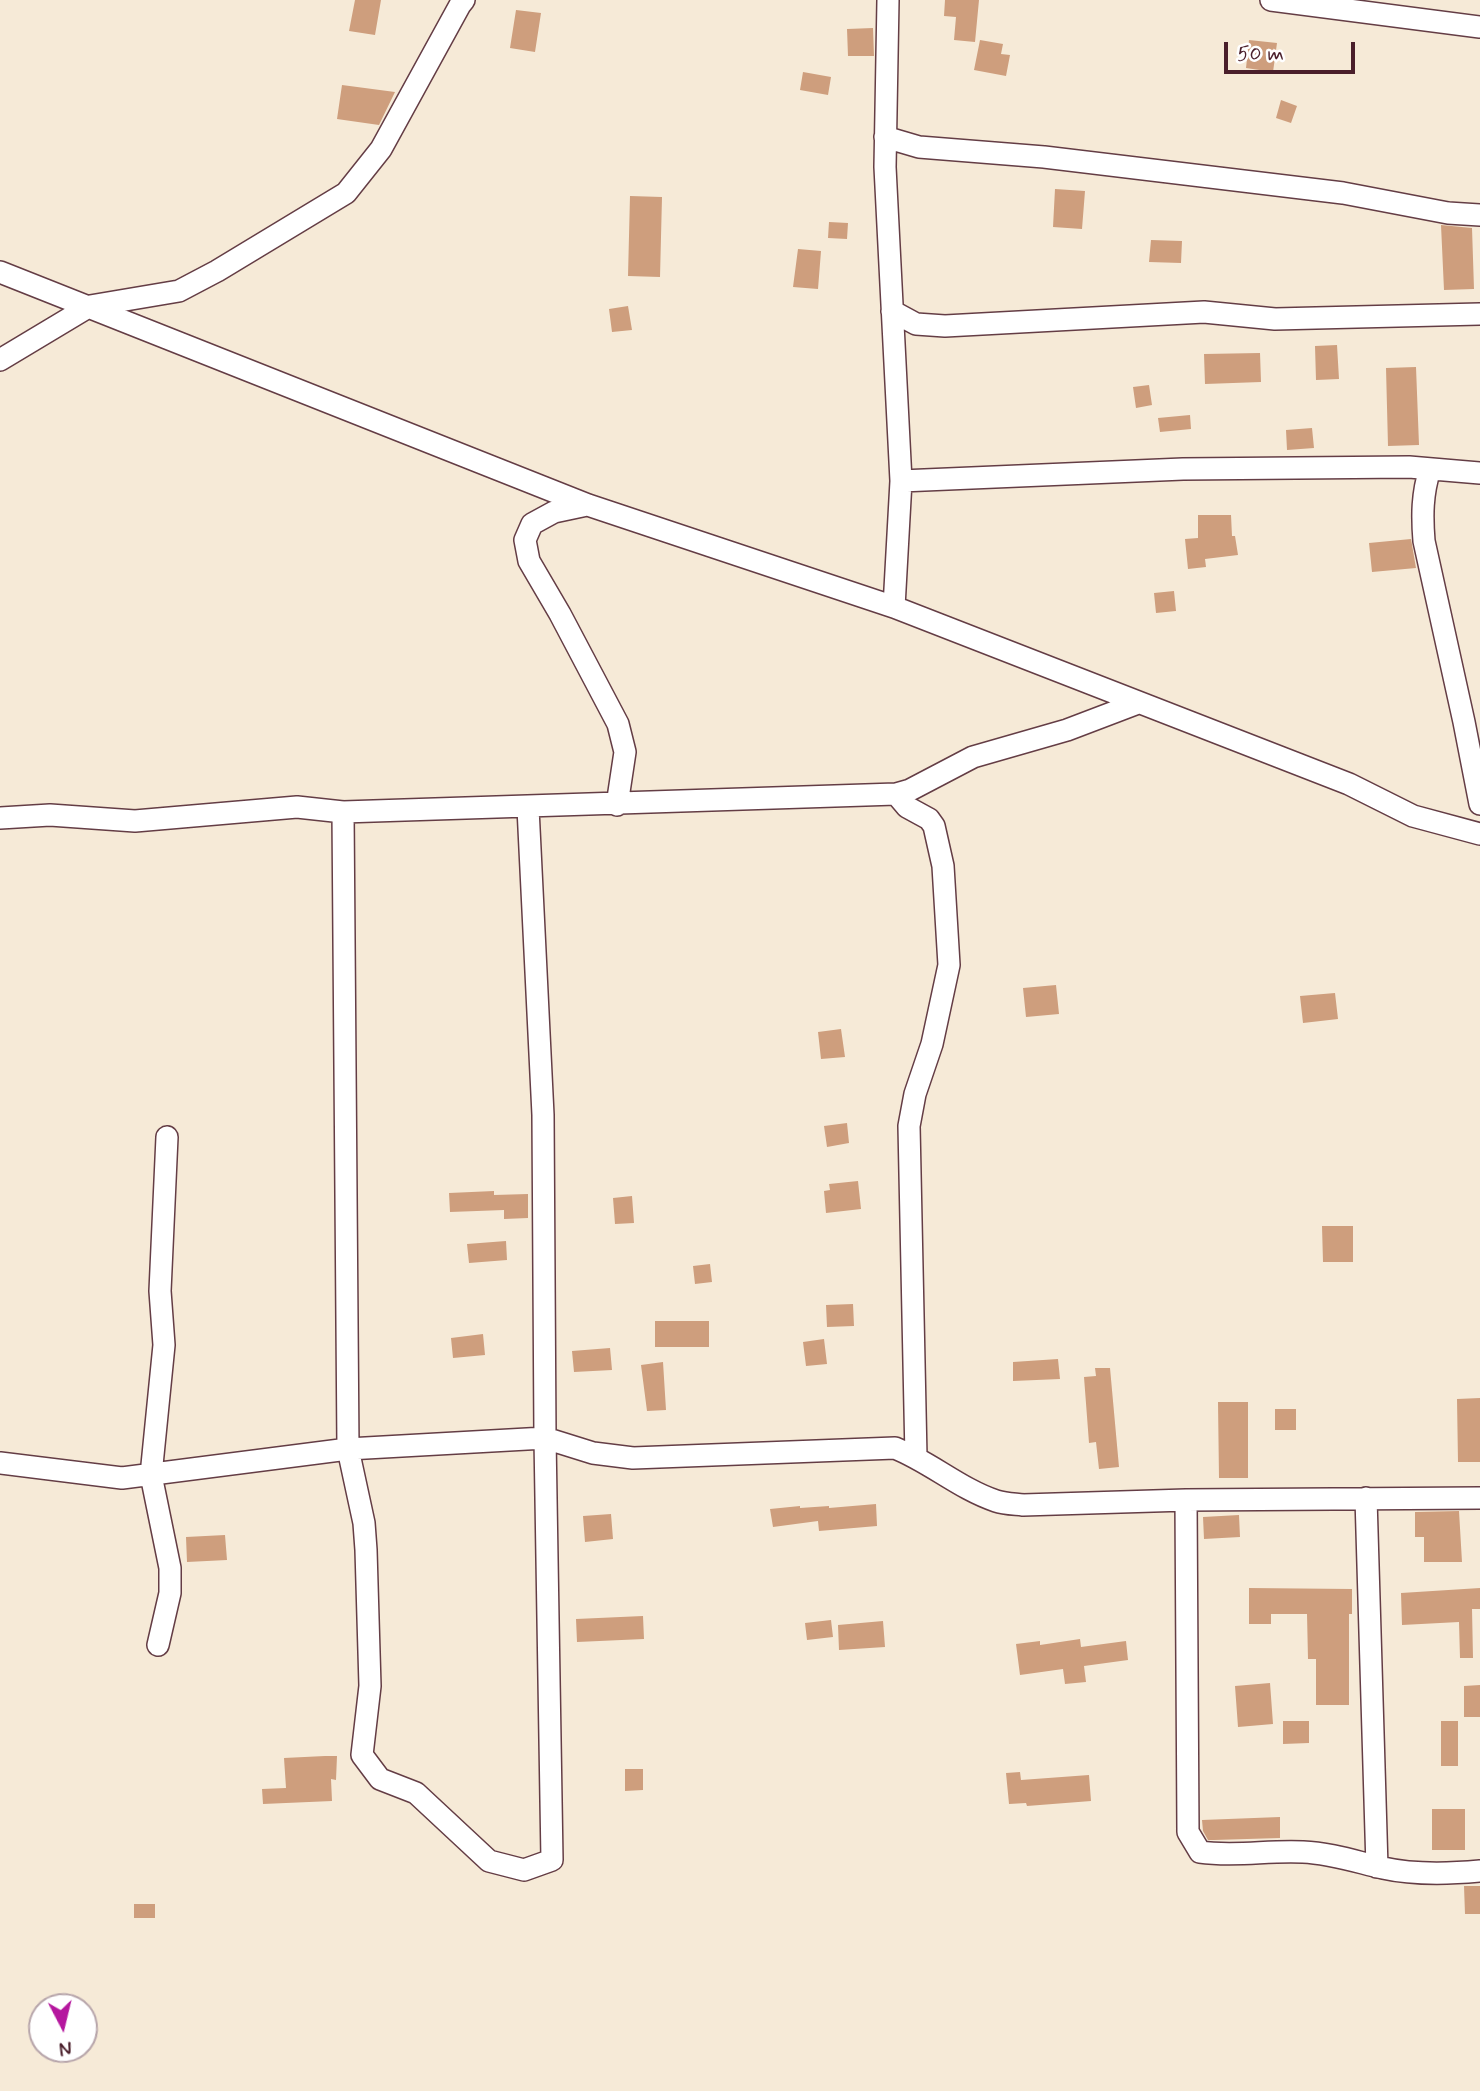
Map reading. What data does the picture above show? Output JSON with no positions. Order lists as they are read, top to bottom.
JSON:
{
  "scale_bar": "50 m",
  "north": "bottom"
}
